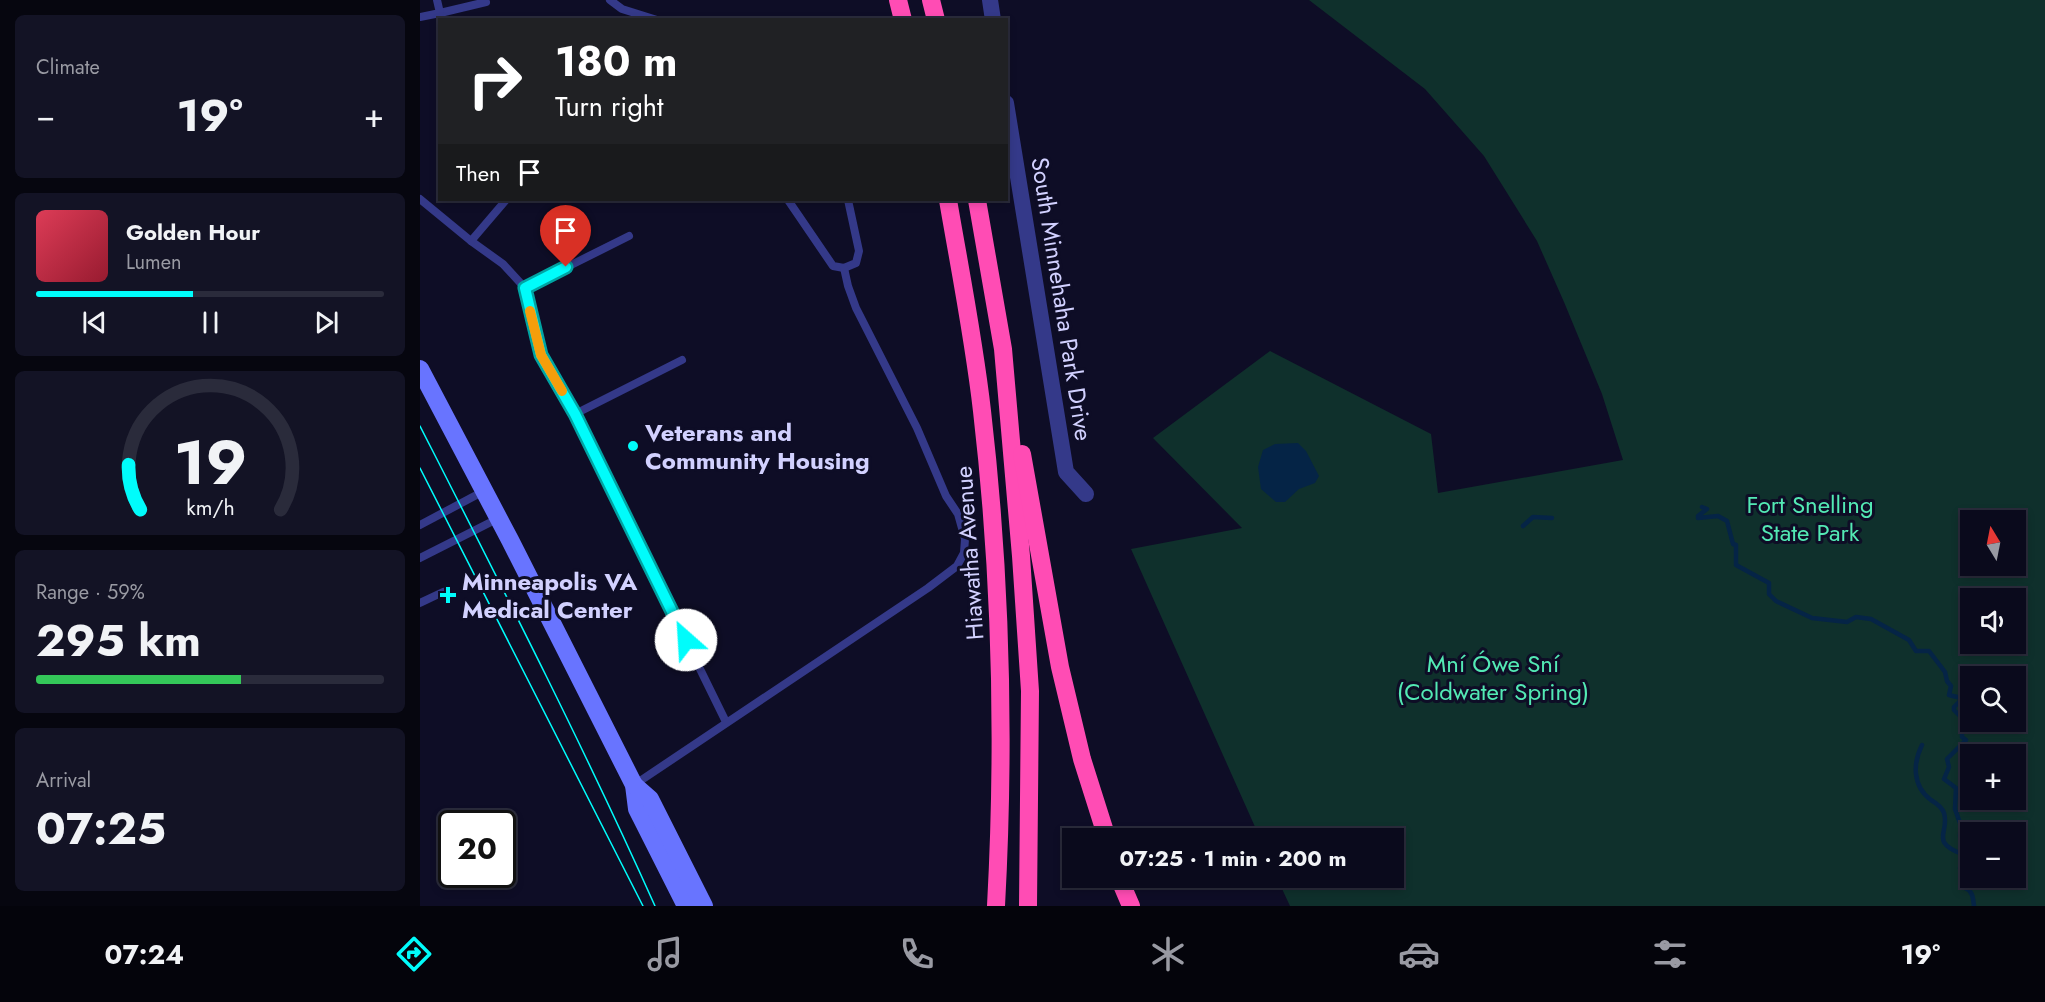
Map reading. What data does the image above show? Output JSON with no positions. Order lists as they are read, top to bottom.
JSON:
{
  "streets": {
    "highway": ["Hiawatha Avenue"],
    "street": ["South Minnehaha Park Drive"]
  },
  "parks": ["Fort Snelling State Park", "Mní Ówe Sní (Coldwater Spring)"],
  "places": {
    "other": ["Veterans and Community Housing"],
    "health": ["Minneapolis VA Medical Center"]
  },
  "north": "top",
  "page": {
    "tile": [
      "Climate",
      ["Range · 59%", "295 km"],
      ["Arrival", "07:25"]
    ],
    "turn": ["180 m", "Turn right"],
    "heat": ["−", "19°", "+"],
    "then": "Then",
    "song": ["Golden Hour", "Lumen"],
    "map_buttons": ["+", "−"],
    "limit": "20",
    "trip": "07:25 · 1 min · 200 m",
    "tabs": ["07:24", "19°"],
    "gauge": ["19", "km/h"]
  }
}
